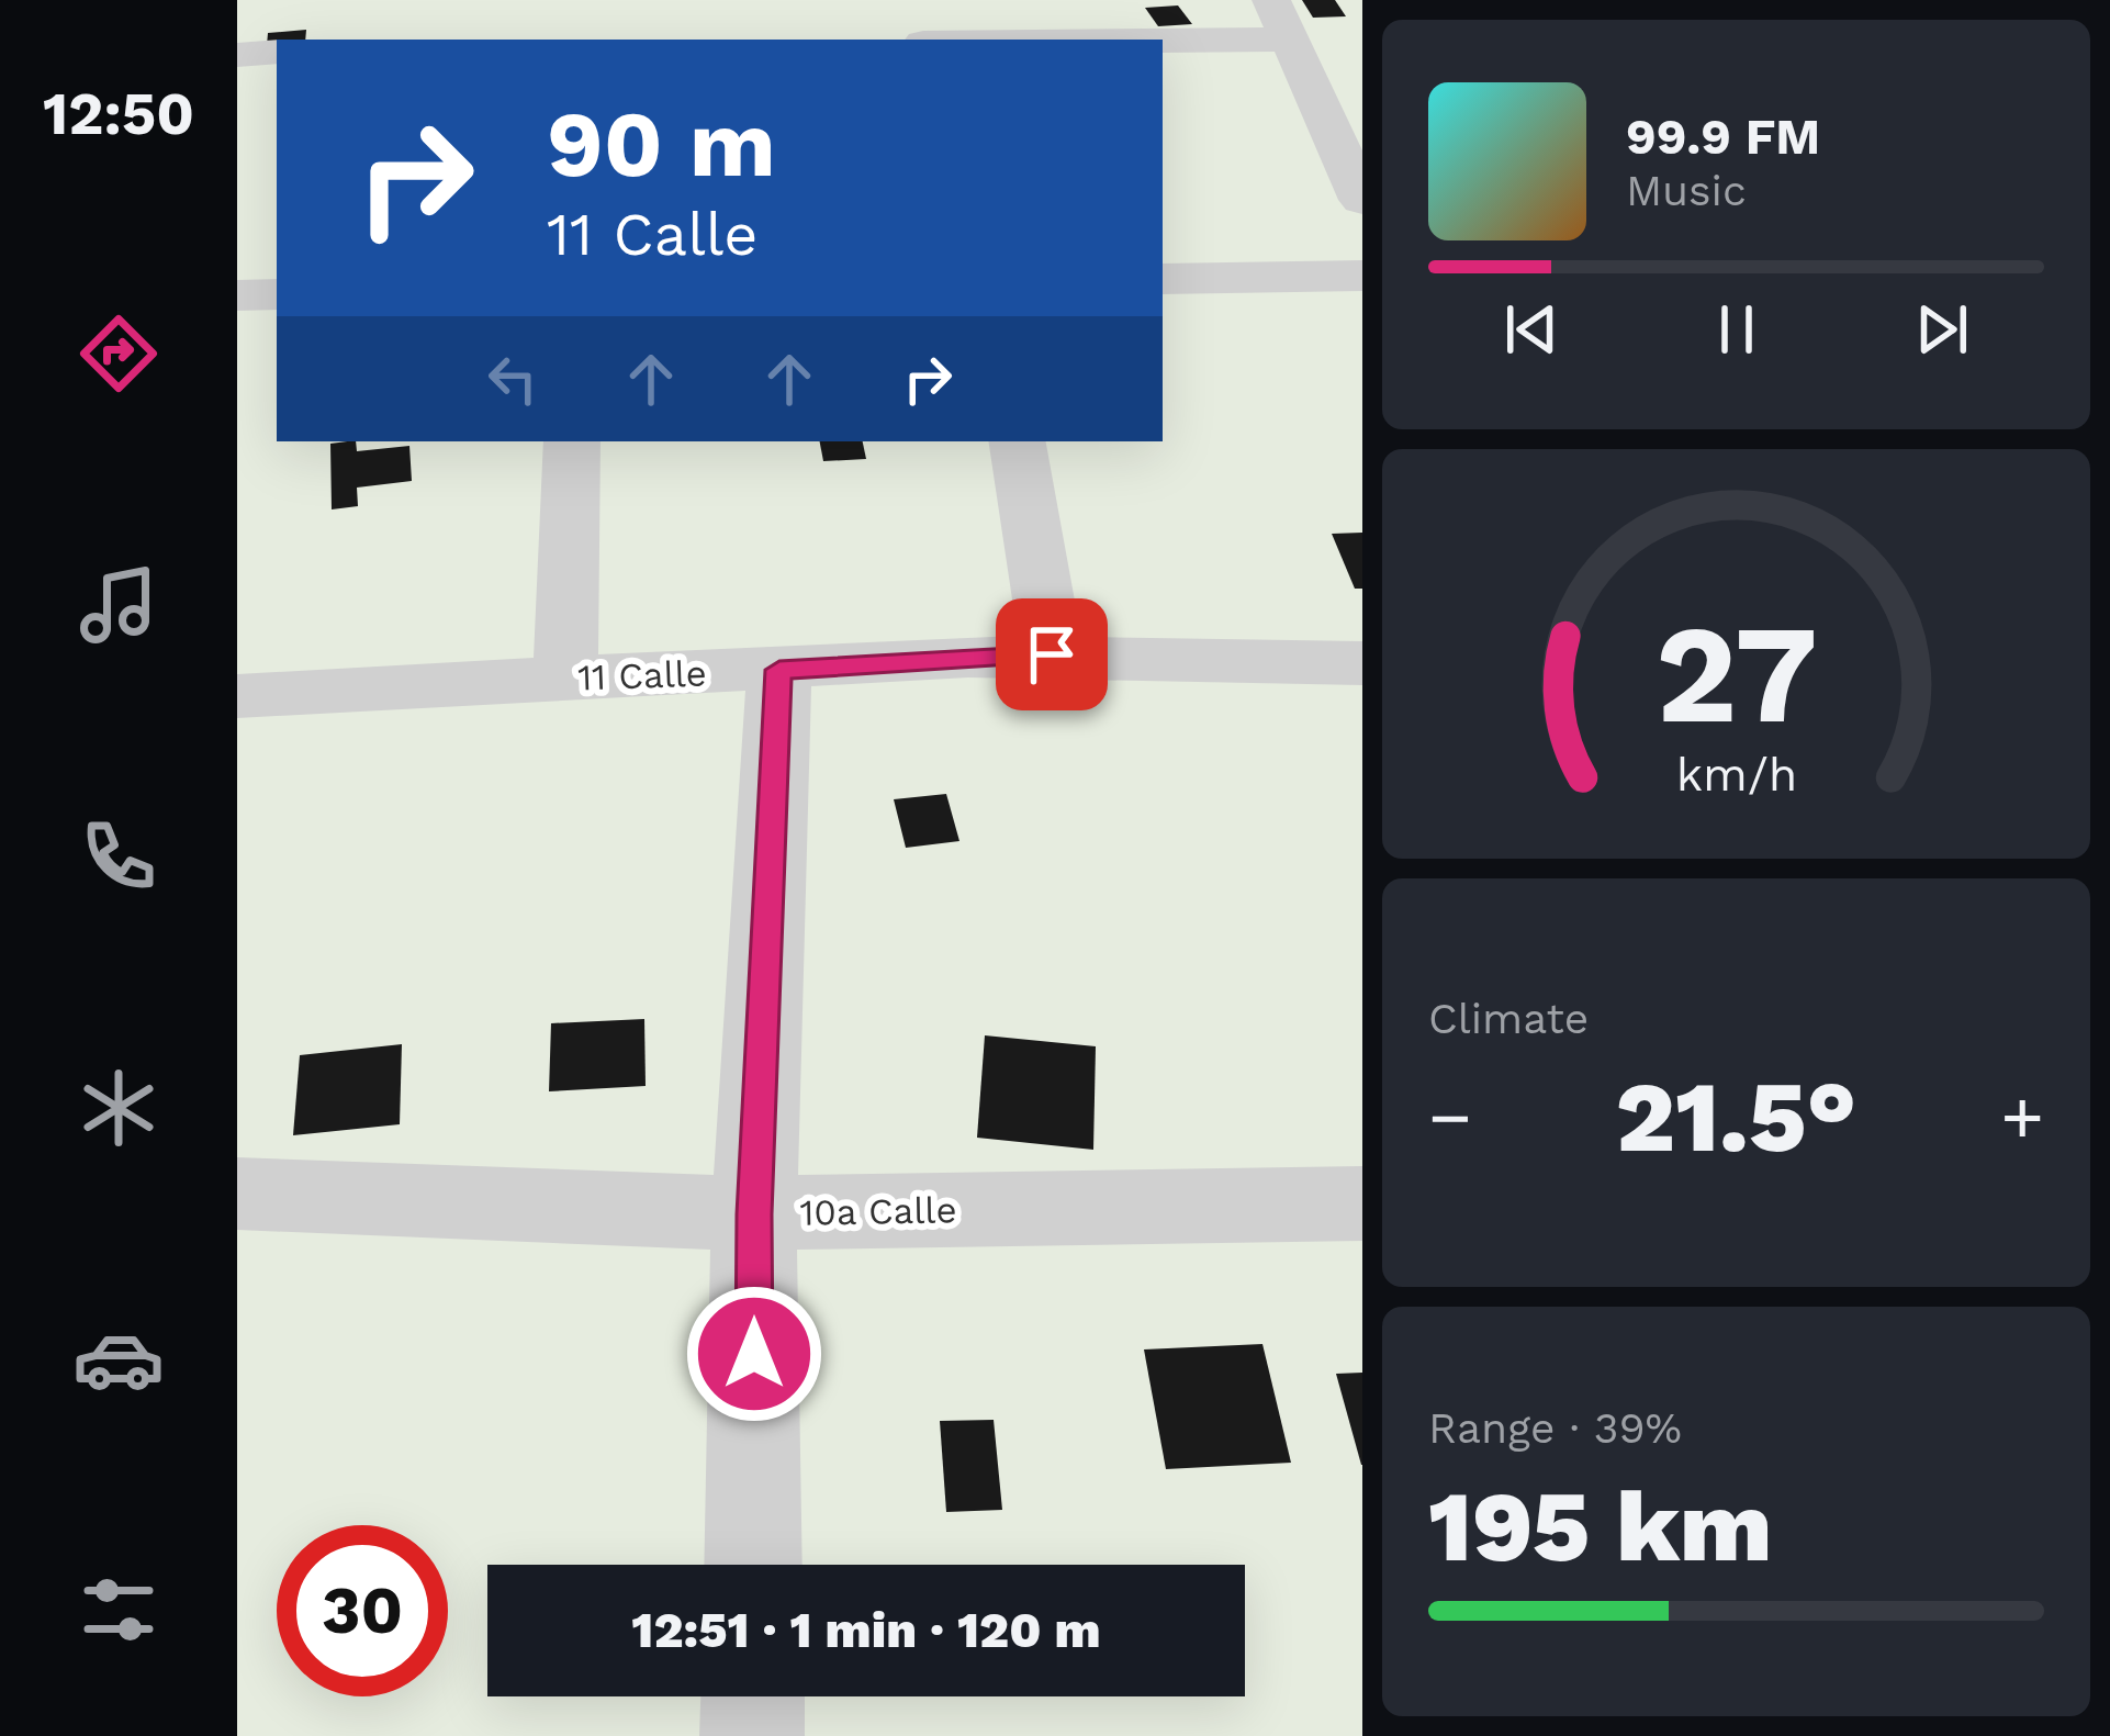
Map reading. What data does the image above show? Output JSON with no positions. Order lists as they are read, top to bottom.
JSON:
{
  "streets": {
    "street": ["11 Calle", "10a Calle"]
  },
  "page": {
    "tabs": "12:50",
    "turn": ["90 m", "11 Calle"],
    "song": ["99.9 FM", "Music"],
    "tile": [
      "Climate",
      ["Range · 39%", "195 km"]
    ],
    "heat": ["−", "21.5°", "+"],
    "limit": "30",
    "trip": "12:51 · 1 min · 120 m",
    "gauge": ["27", "km/h"]
  }
}
